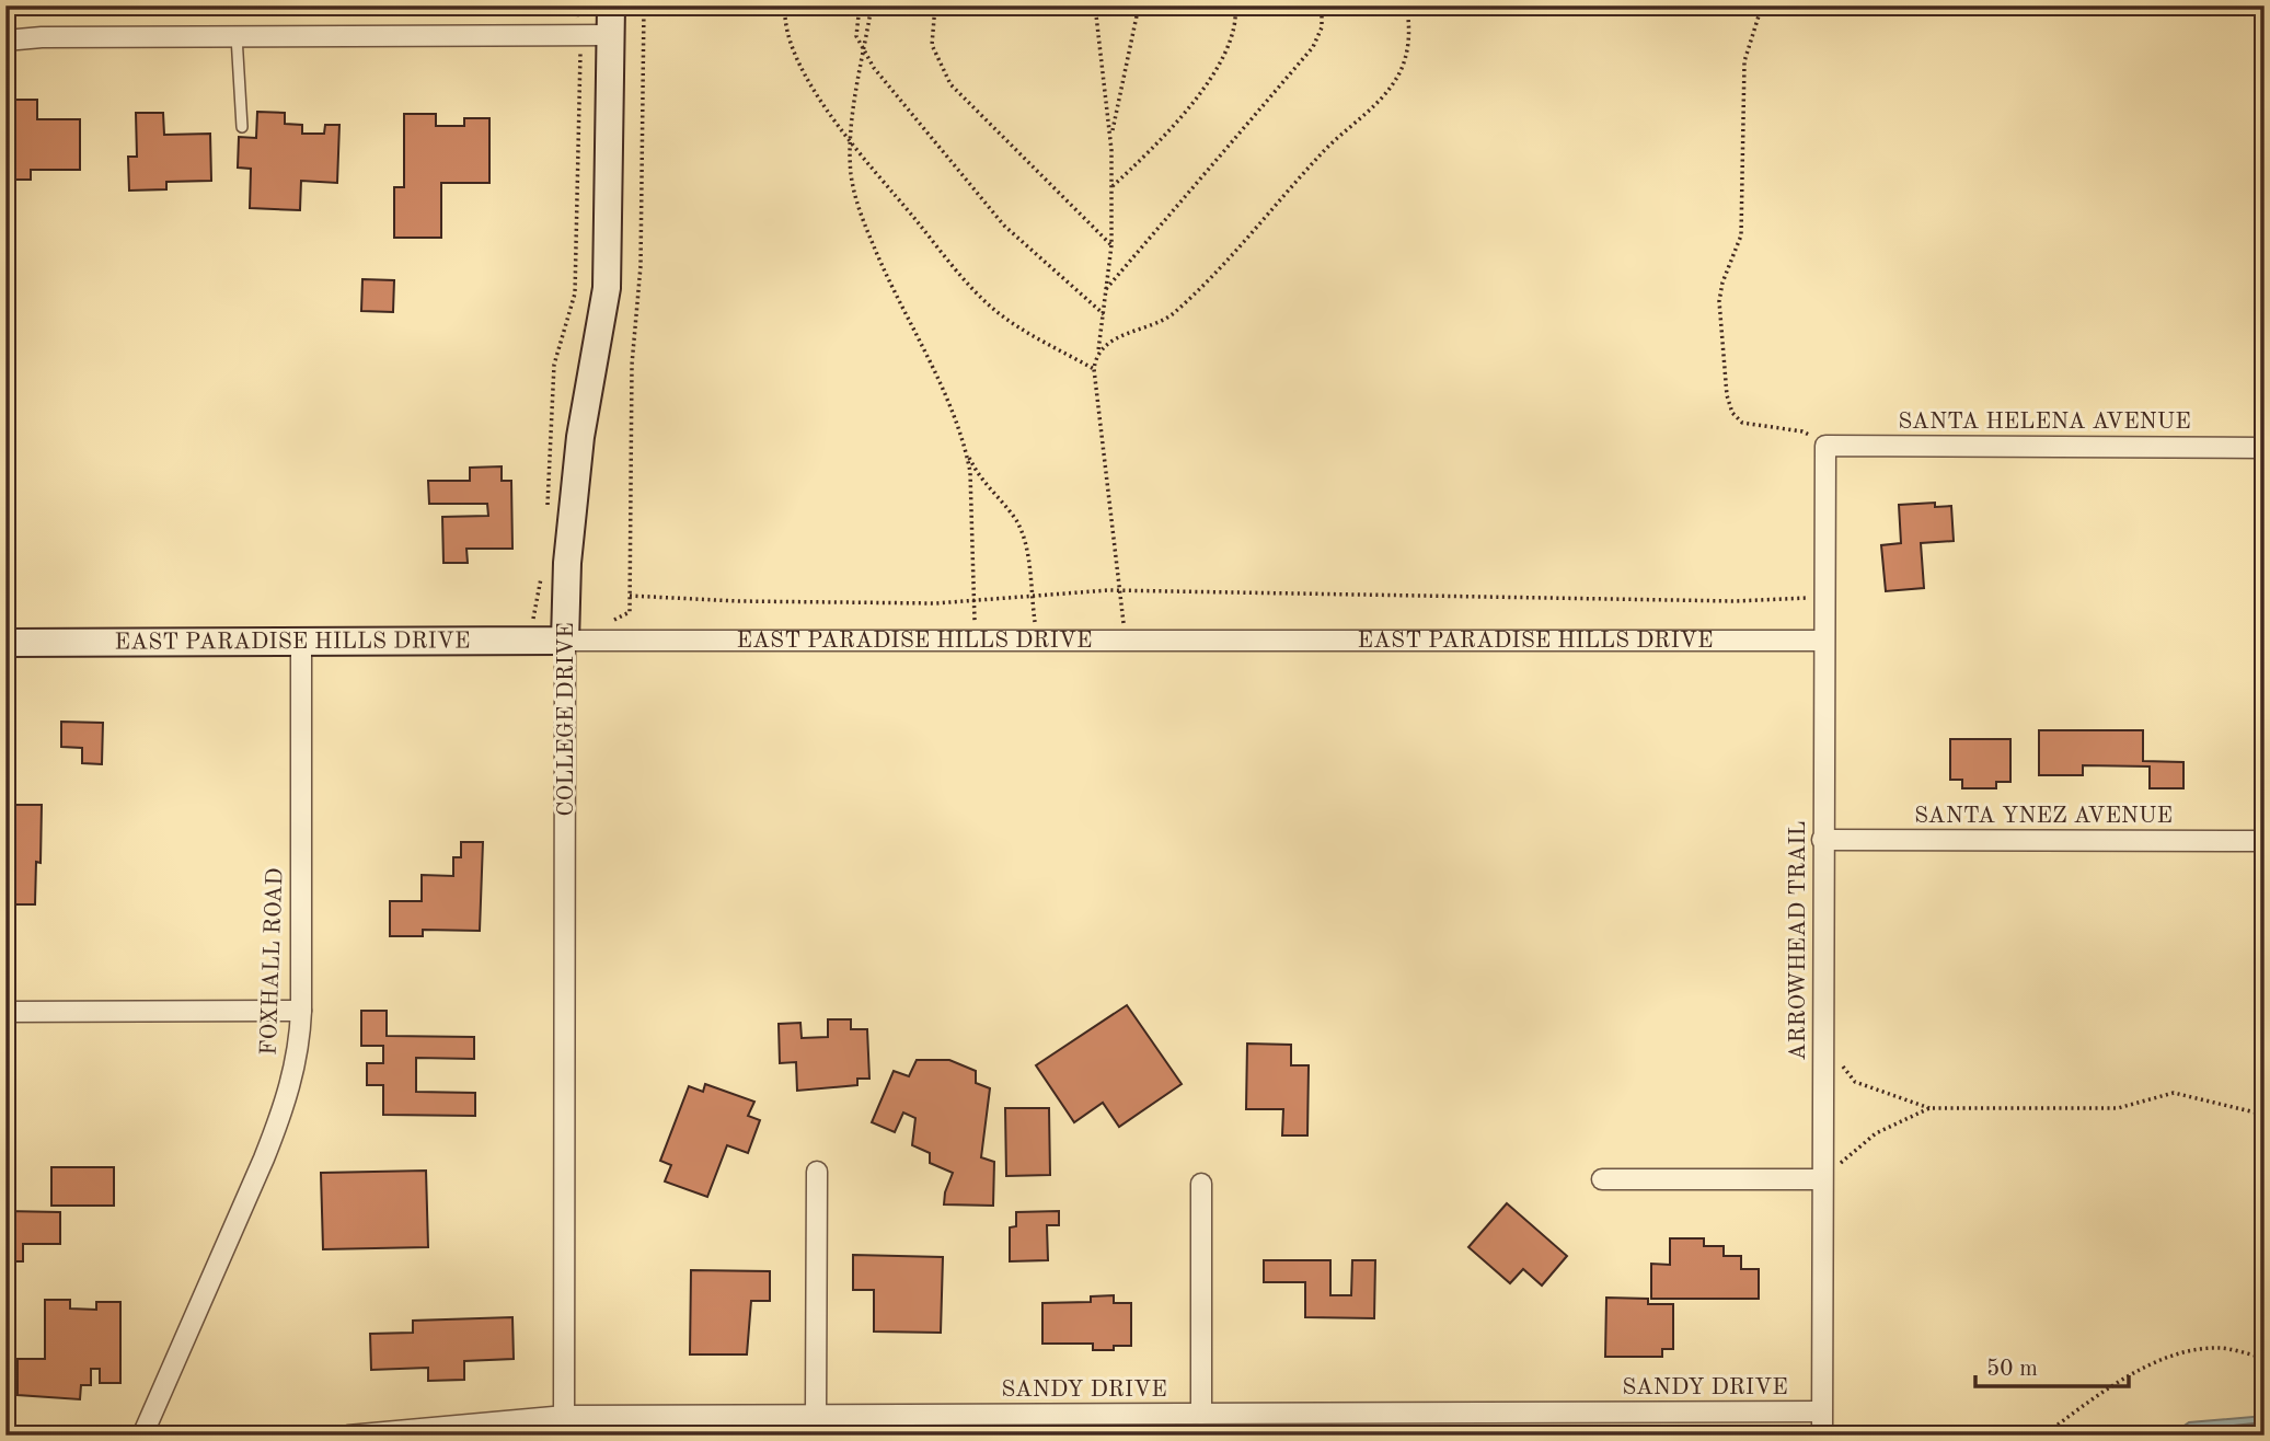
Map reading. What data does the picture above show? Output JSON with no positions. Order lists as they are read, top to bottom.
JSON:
{
  "streets": {
    "main road": ["EAST PARADISE HILLS DRIVE", "COLLEGE DRIVE"],
    "street": [
      "SANTA HELENA AVENUE",
      "SANTA YNEZ AVENUE",
      "ARROWHEAD TRAIL",
      "FOXHALL ROAD",
      "SANDY DRIVE"
    ]
  },
  "crossings": [
    ["SANTA HELENA AVENUE", "ARROWHEAD TRAIL"],
    ["EAST PARADISE HILLS DRIVE", "COLLEGE DRIVE"],
    ["EAST PARADISE HILLS DRIVE", "ARROWHEAD TRAIL"],
    ["EAST PARADISE HILLS DRIVE", "FOXHALL ROAD"],
    ["COLLEGE DRIVE", "SANDY DRIVE"],
    ["SANTA YNEZ AVENUE", "ARROWHEAD TRAIL"],
    ["ARROWHEAD TRAIL", "SANDY DRIVE"]
  ],
  "scale_bar": "50 m"
}
